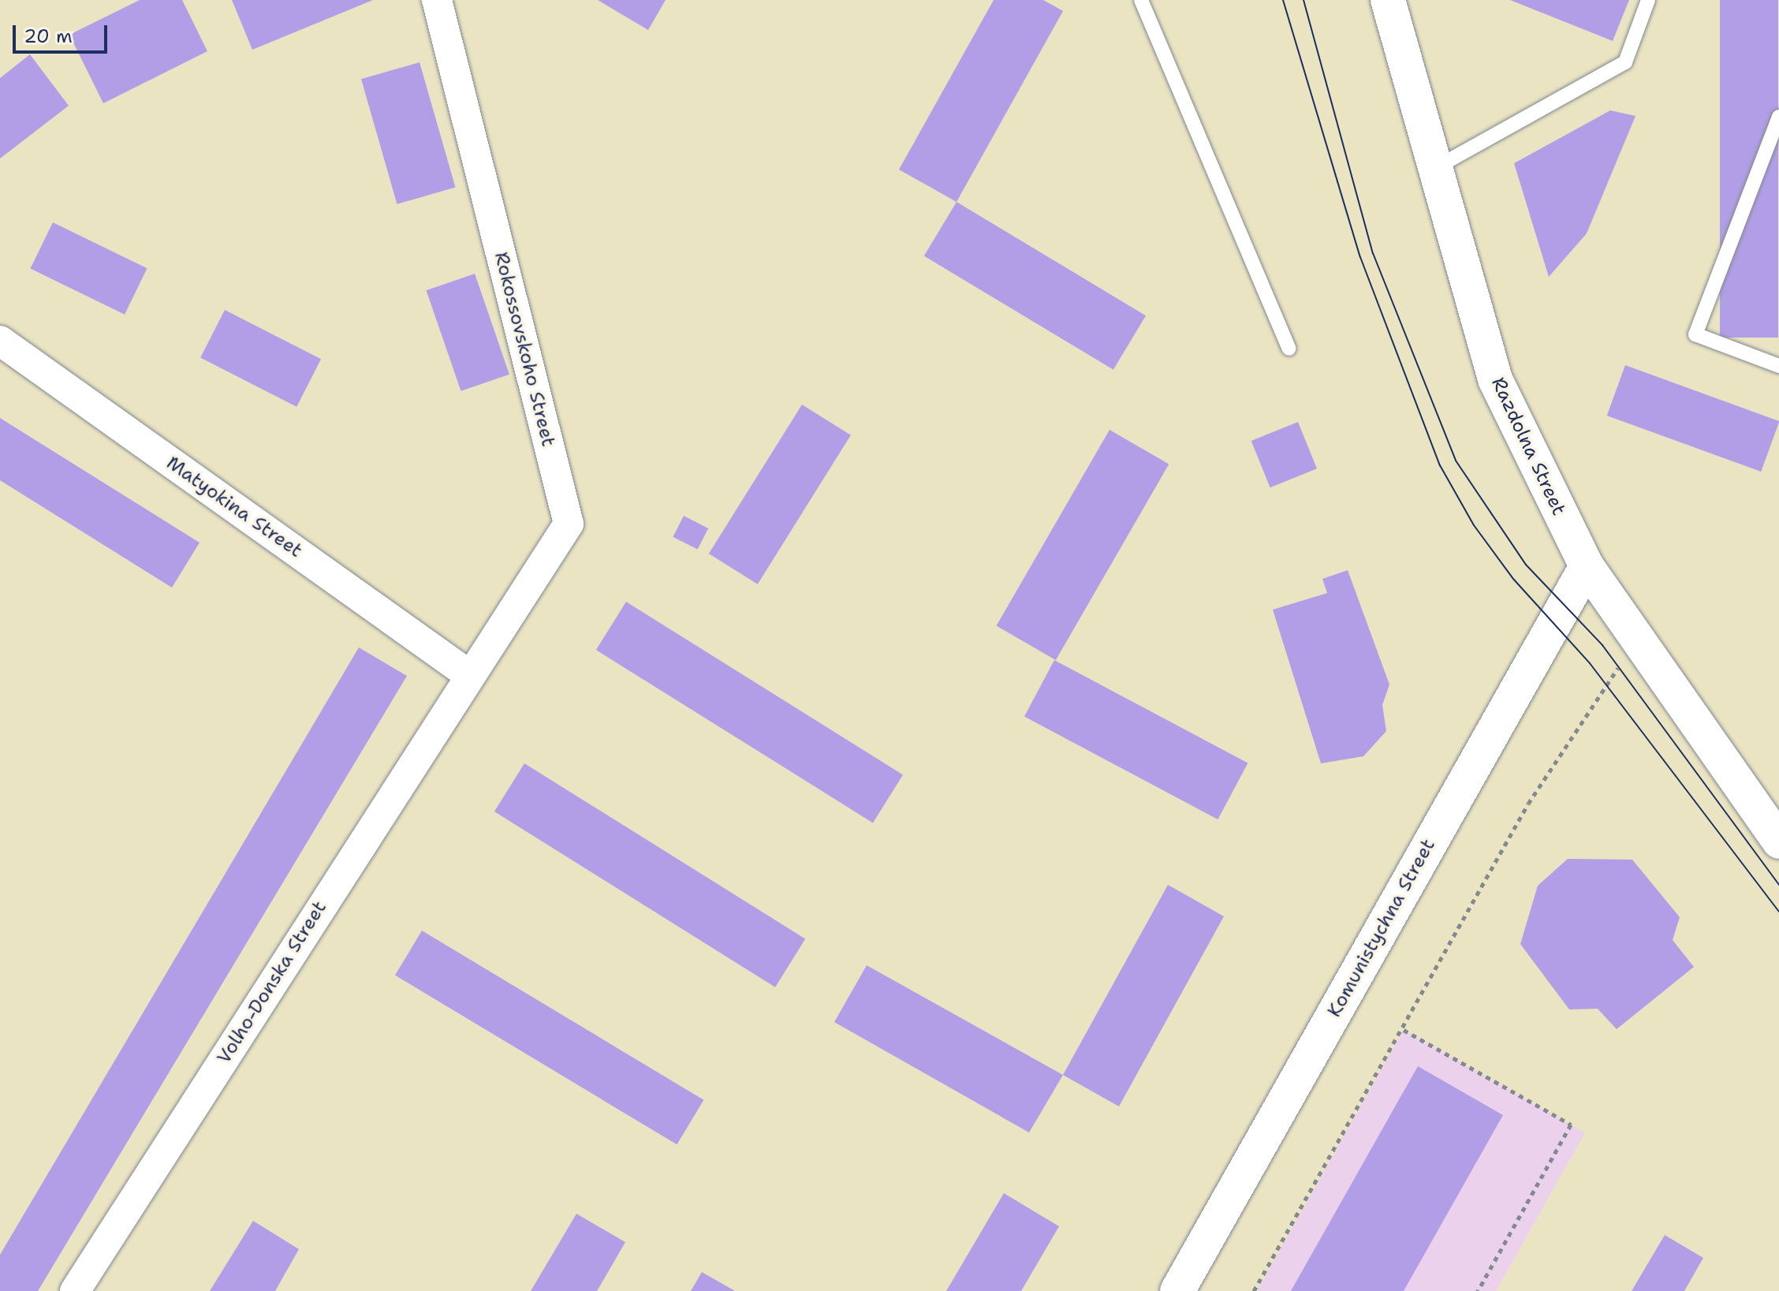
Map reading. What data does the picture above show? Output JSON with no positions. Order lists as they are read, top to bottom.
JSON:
{
  "streets": {
    "street": [
      "Rokossovskoho Street",
      "Razdolna Street",
      "Matyokina Street",
      "Komunistychna Street",
      "Volho-Donska Street"
    ]
  },
  "crossings": [
    ["Rokossovskoho Street", "Matyokina Street"],
    ["Rokossovskoho Street", "Volho-Donska Street"],
    ["Razdolna Street", "Komunistychna Street"],
    ["Matyokina Street", "Volho-Donska Street"]
  ],
  "scale_bar": "20 m"
}
